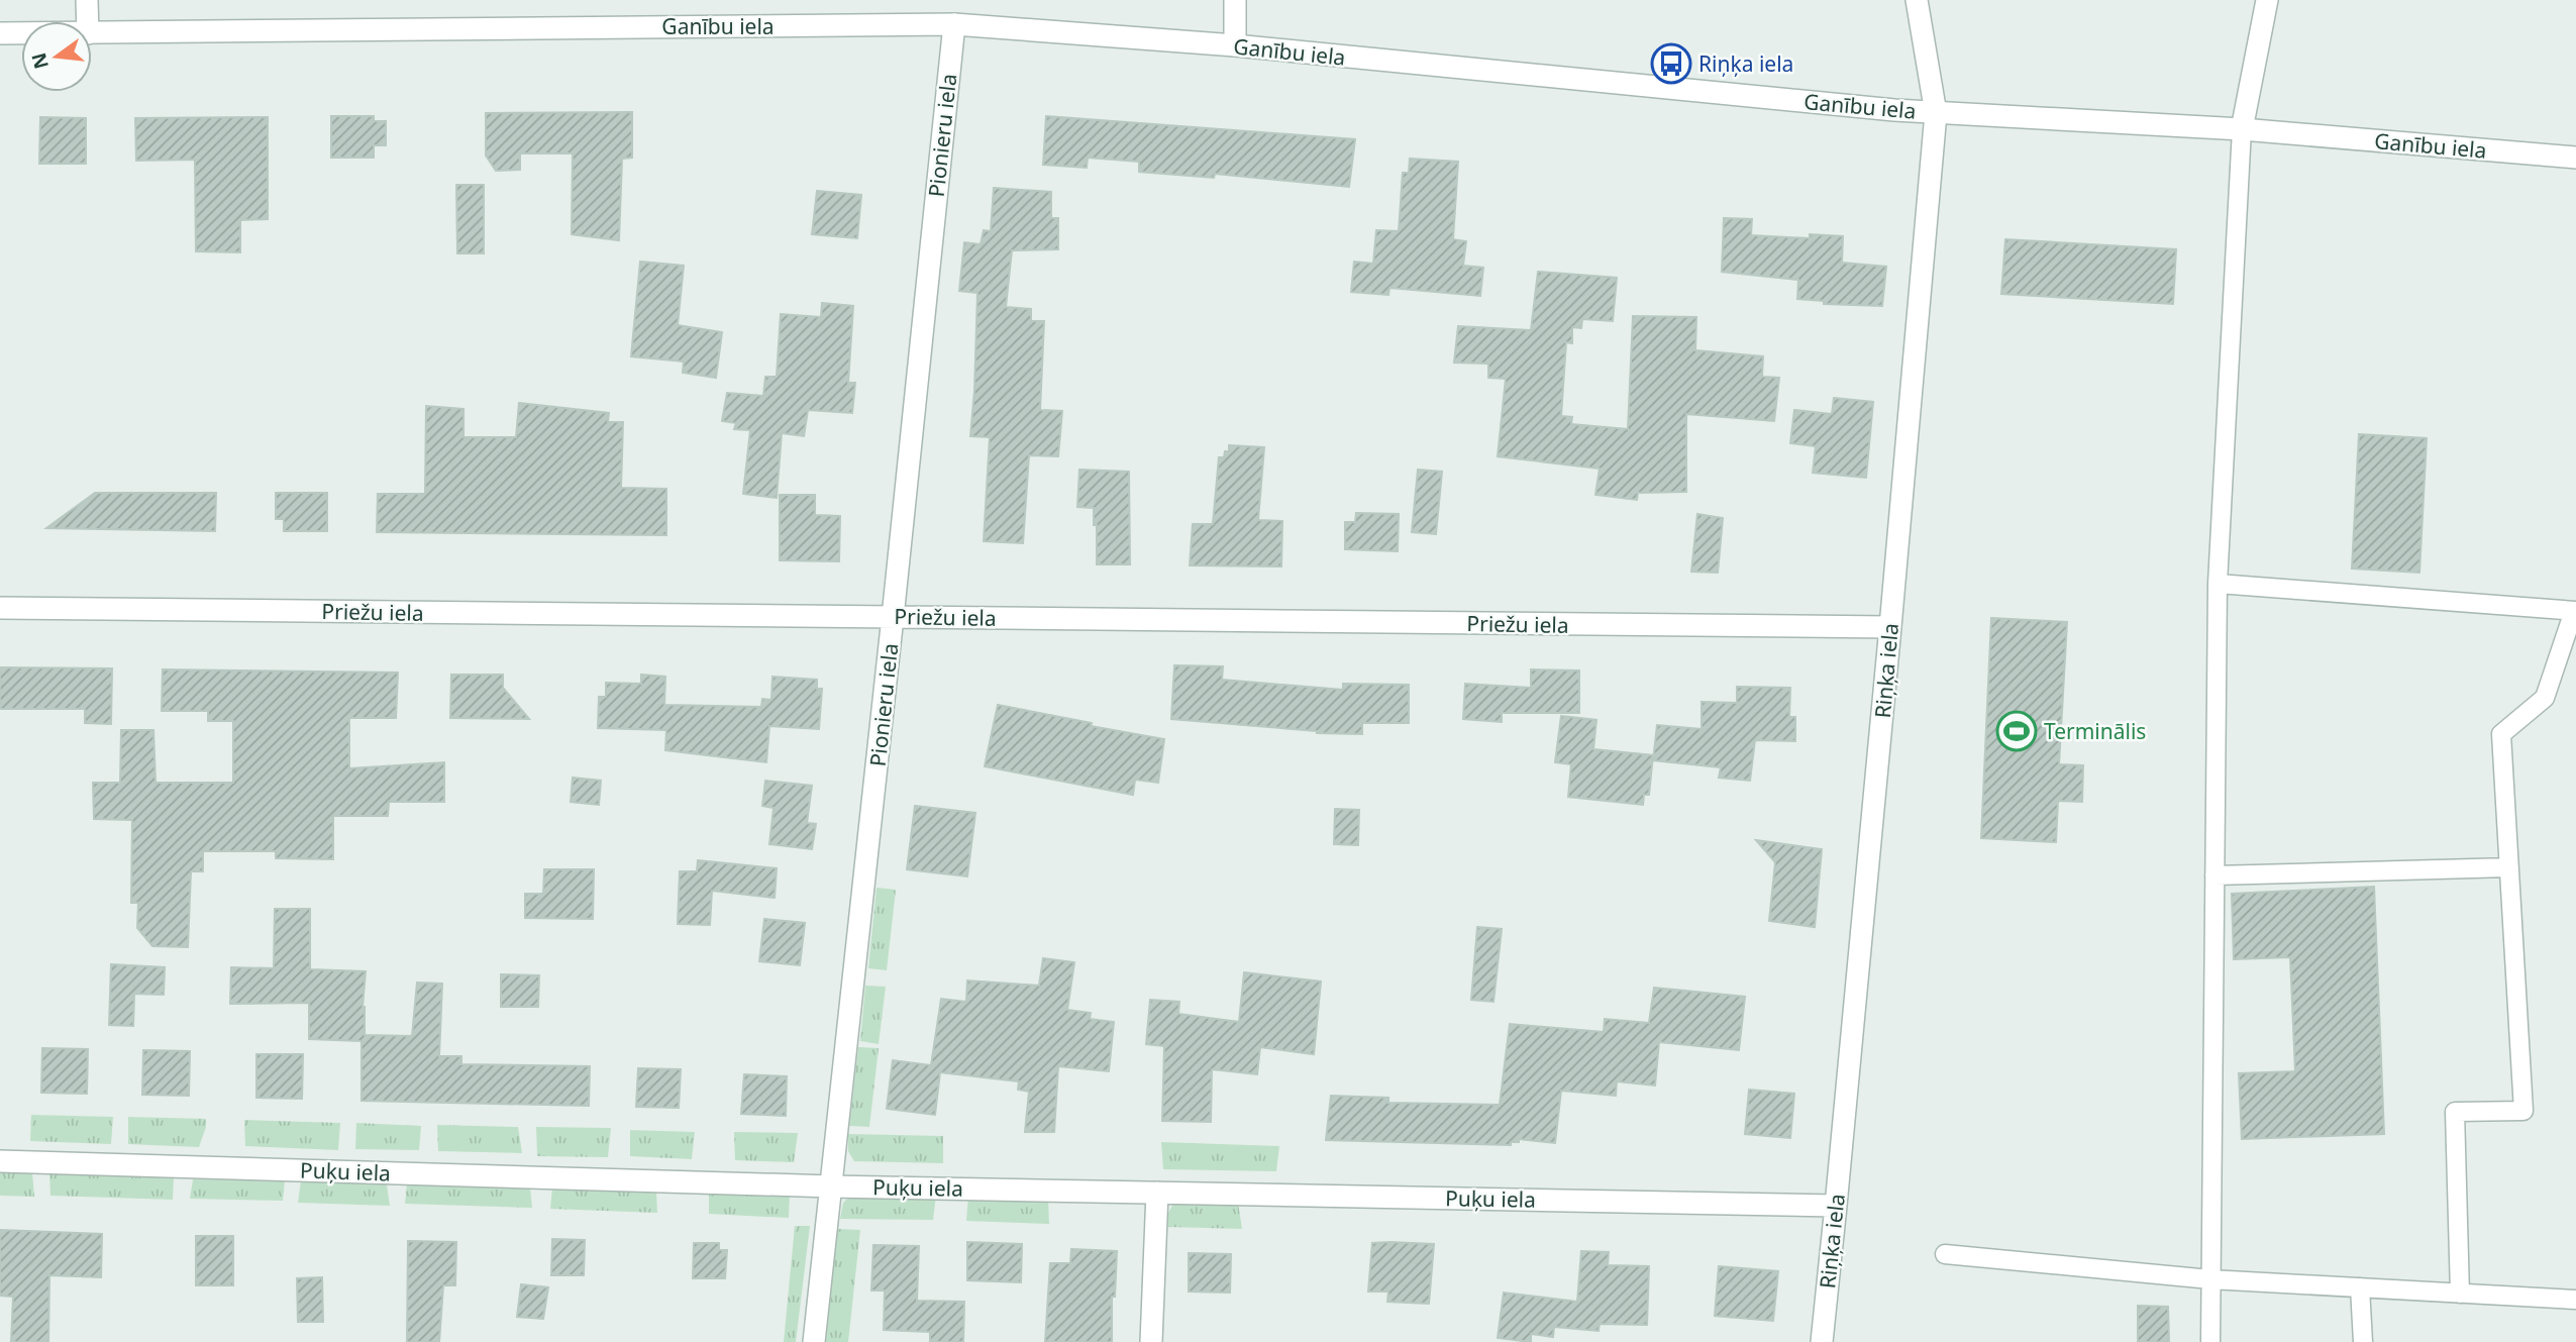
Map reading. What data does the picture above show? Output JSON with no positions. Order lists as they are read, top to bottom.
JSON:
{
  "streets": {
    "street": [
      "Ganību iela",
      "Pionieru iela",
      "Priežu iela",
      "Riņķa iela",
      "Puķu iela"
    ]
  },
  "crossings": [
    ["Ganību iela", "Pionieru iela"],
    ["Ganību iela", "Riņķa iela"],
    ["Pionieru iela", "Priežu iela"],
    ["Pionieru iela", "Puķu iela"],
    ["Priežu iela", "Riņķa iela"],
    ["Riņķa iela", "Puķu iela"]
  ],
  "places": {
    "bus stop": ["Riņķa iela"],
    "sports": ["Terminālis"]
  },
  "north": "left"
}
